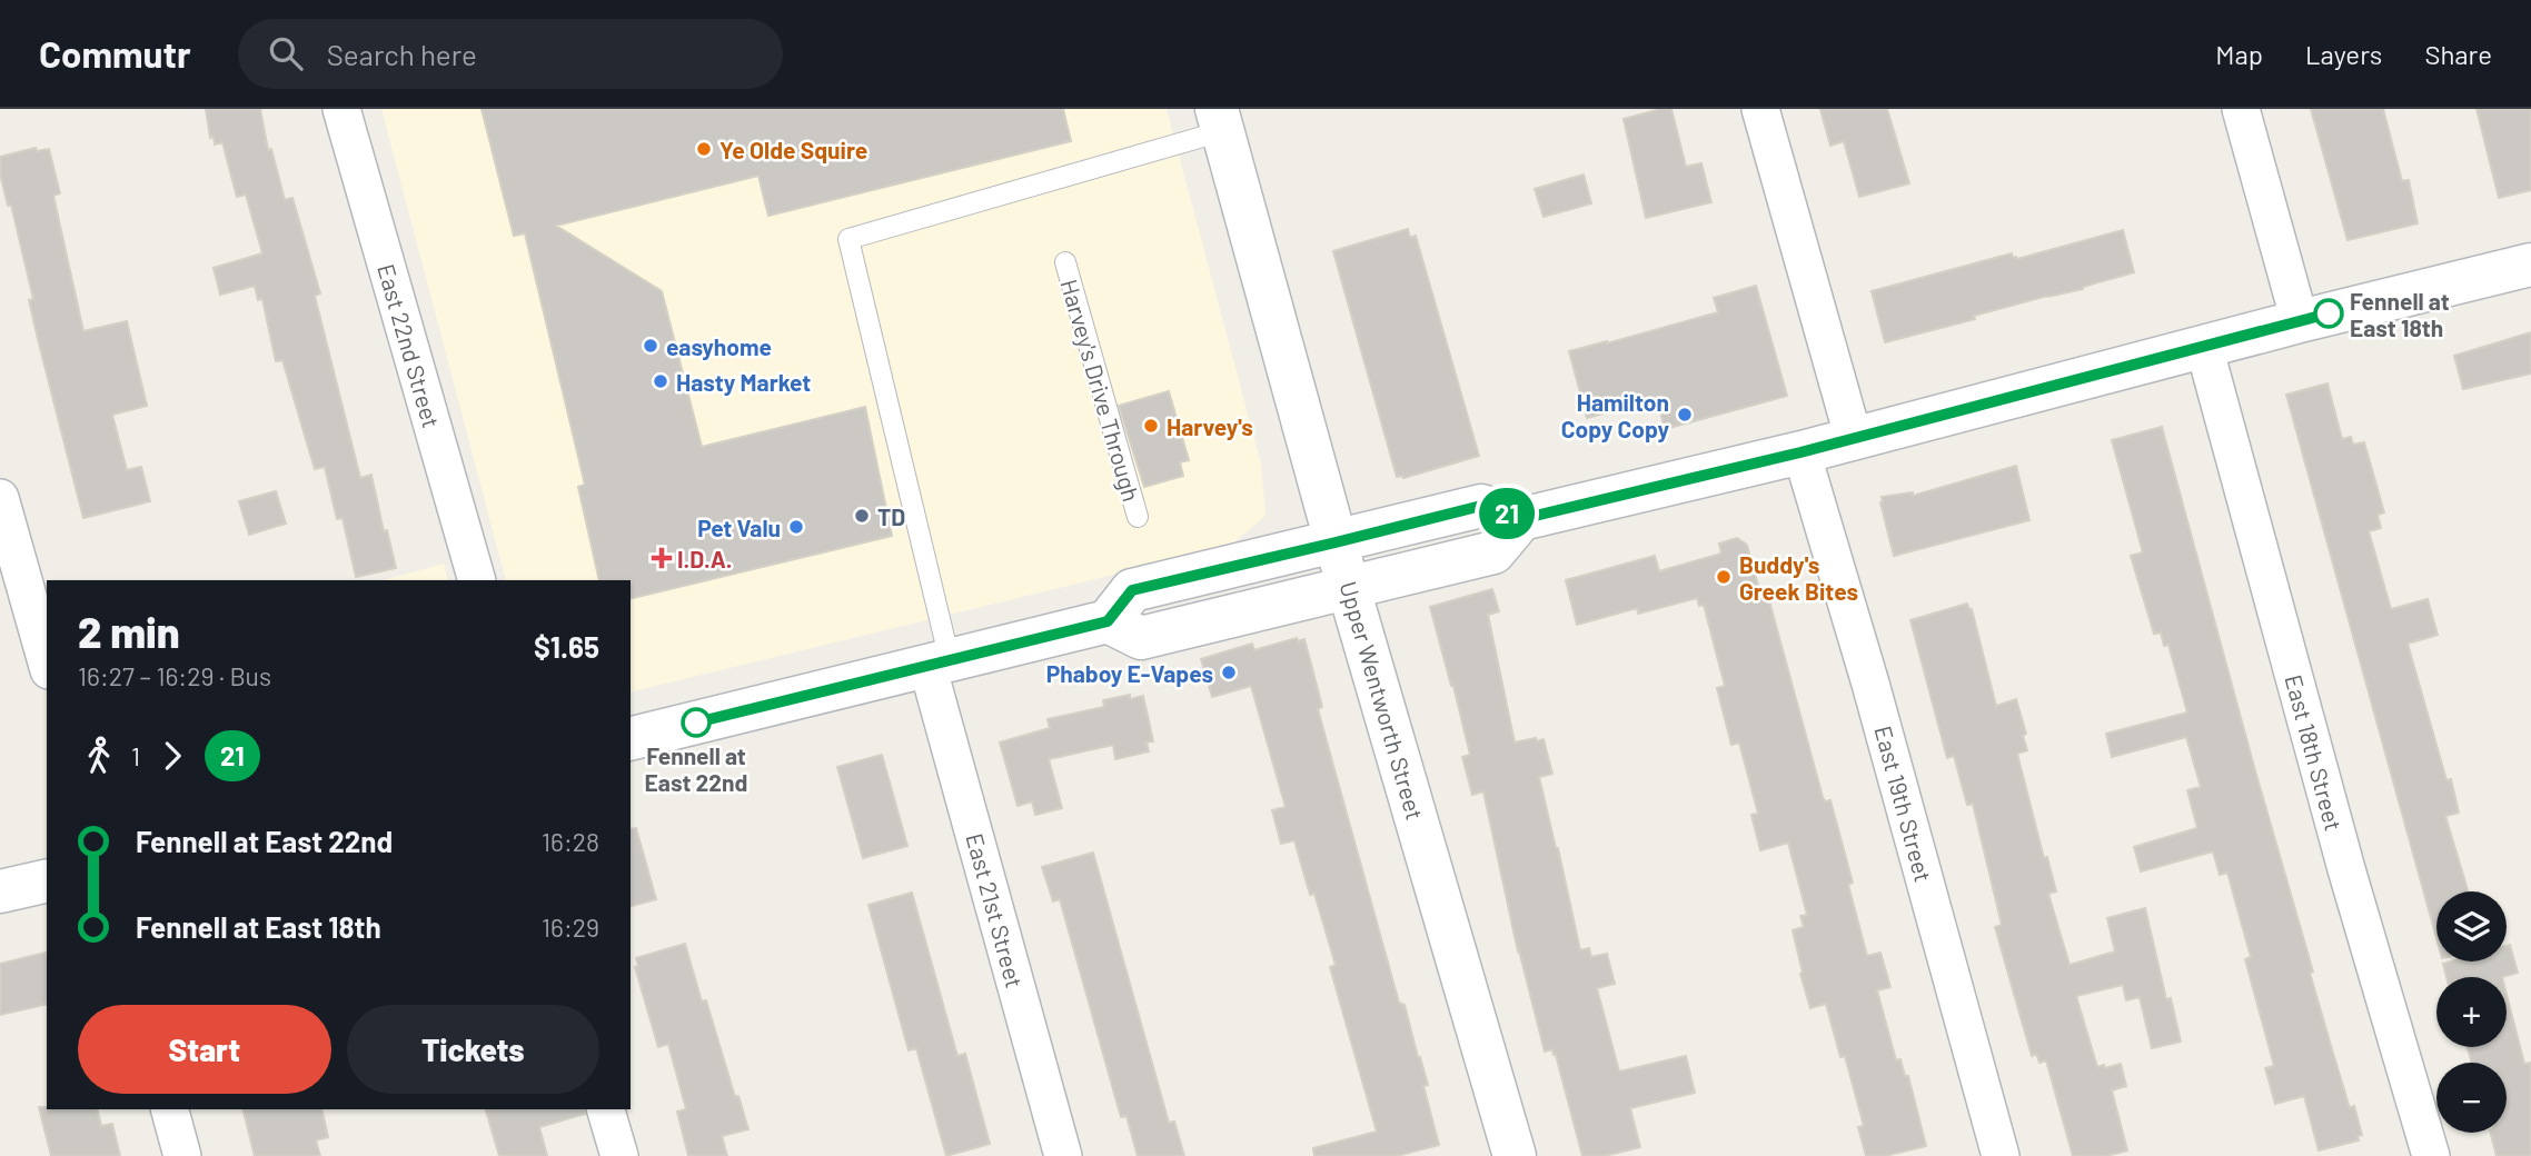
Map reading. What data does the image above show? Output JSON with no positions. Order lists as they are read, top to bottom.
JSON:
{
  "streets": {
    "main road": ["Upper Wentworth Street"],
    "street": [
      "East 22nd Street",
      "East 18th Street",
      "East 19th Street",
      "East 21st Street"
    ],
    "lane": ["Harvey's Drive Through"]
  },
  "places": {
    "other": [
      "Ye Olde Squire",
      "Fennell at East 18th",
      "easyhome",
      "Hasty Market",
      "Hamilton Copy Copy",
      "Harvey's",
      "TD",
      "Pet Valu",
      "Buddy's Greek Bites",
      "Phaboy E-Vapes",
      "Fennell at East 22nd"
    ],
    "health": ["I.D.A."]
  },
  "lines": ["bus line 21"],
  "page": {
    "header": "Commutr",
    "search": "Search here",
    "nav": ["Map", "Layers", "Share"],
    "on_map": "21",
    "heading": ["2 min", "16:27 – 16:29 · Bus", "$1.65"],
    "legs": ["1", "21"],
    "list": [
      {
        "name": "Fennell at East 22nd",
        "value": "16:28"
      },
      {
        "name": "Fennell at East 18th",
        "value": "16:29"
      }
    ],
    "map_buttons": ["+", "−"],
    "buttons": ["Start", "Tickets"]
  }
}
